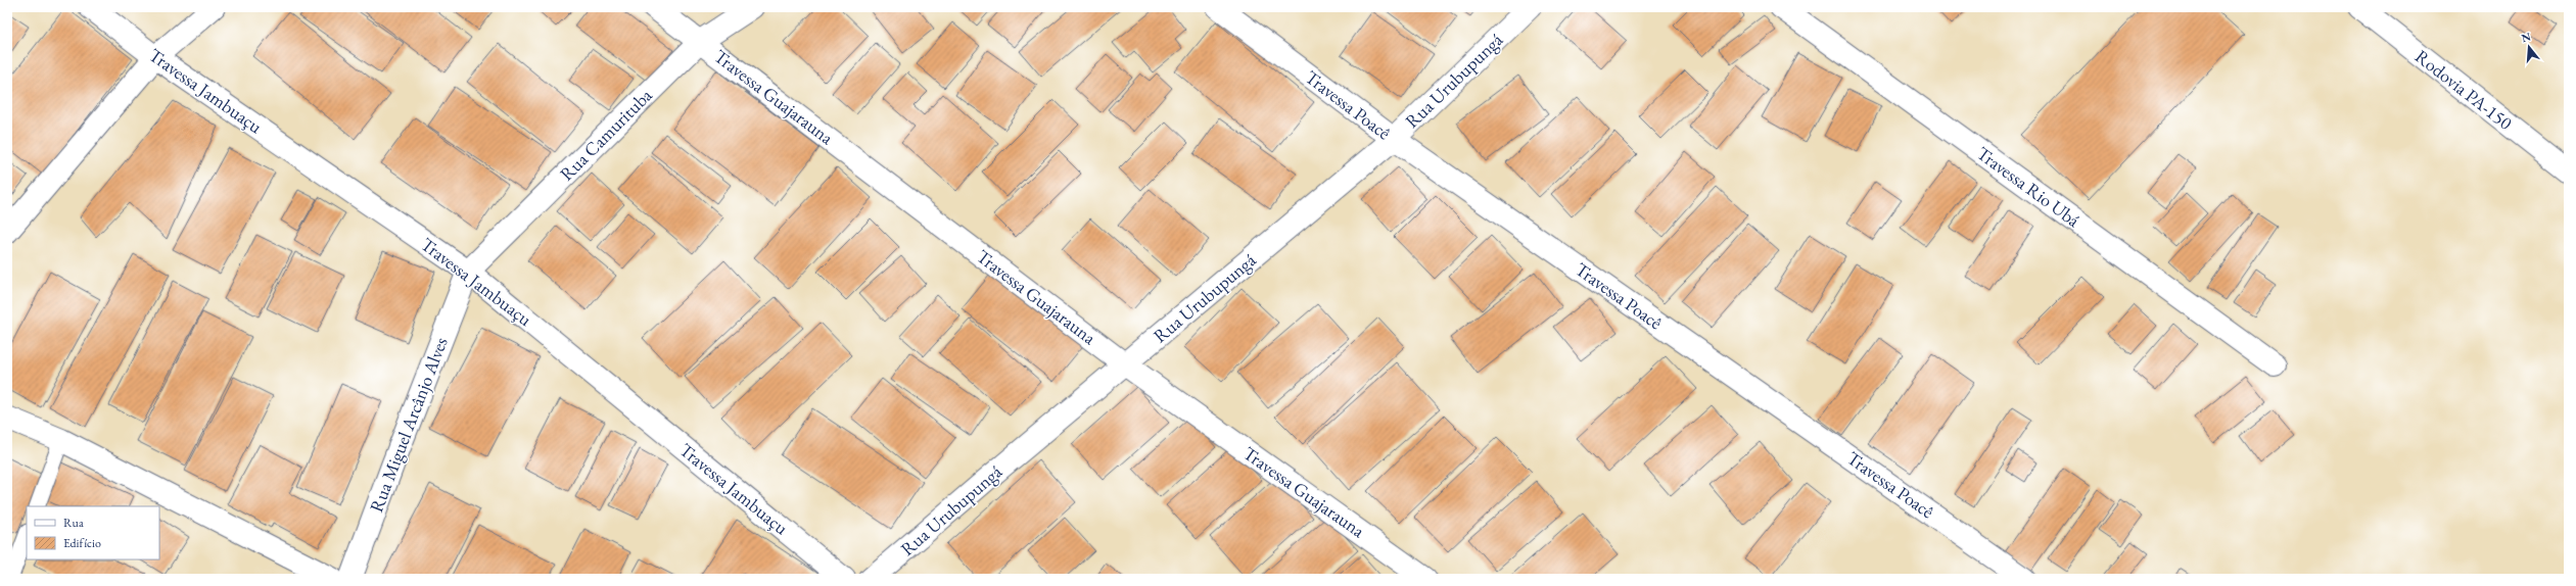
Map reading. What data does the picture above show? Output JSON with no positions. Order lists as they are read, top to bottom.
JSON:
{
  "streets": {
    "main road": [
      "Rua Urubupungá",
      "Rodovia PA-150",
      "Travessa Jambuaçu",
      "Travessa Guajarauna",
      "Travessa Poacê",
      "Rua Camurituba",
      "Travessa Rio Ubá",
      "Rua Miguel Arcânjo Alves"
    ]
  },
  "crossings": [
    ["Rua Urubupungá", "Travessa Guajarauna"],
    ["Rua Urubupungá", "Travessa Poacê"],
    ["Travessa Jambuaçu", "Rua Camurituba"],
    ["Travessa Jambuaçu", "Rua Miguel Arcânjo Alves"],
    ["Travessa Guajarauna", "Rua Camurituba"],
    ["Rua Camurituba", "Rua Miguel Arcânjo Alves"]
  ],
  "legend": ["Rua", "Edifício"],
  "north": "top"
}
